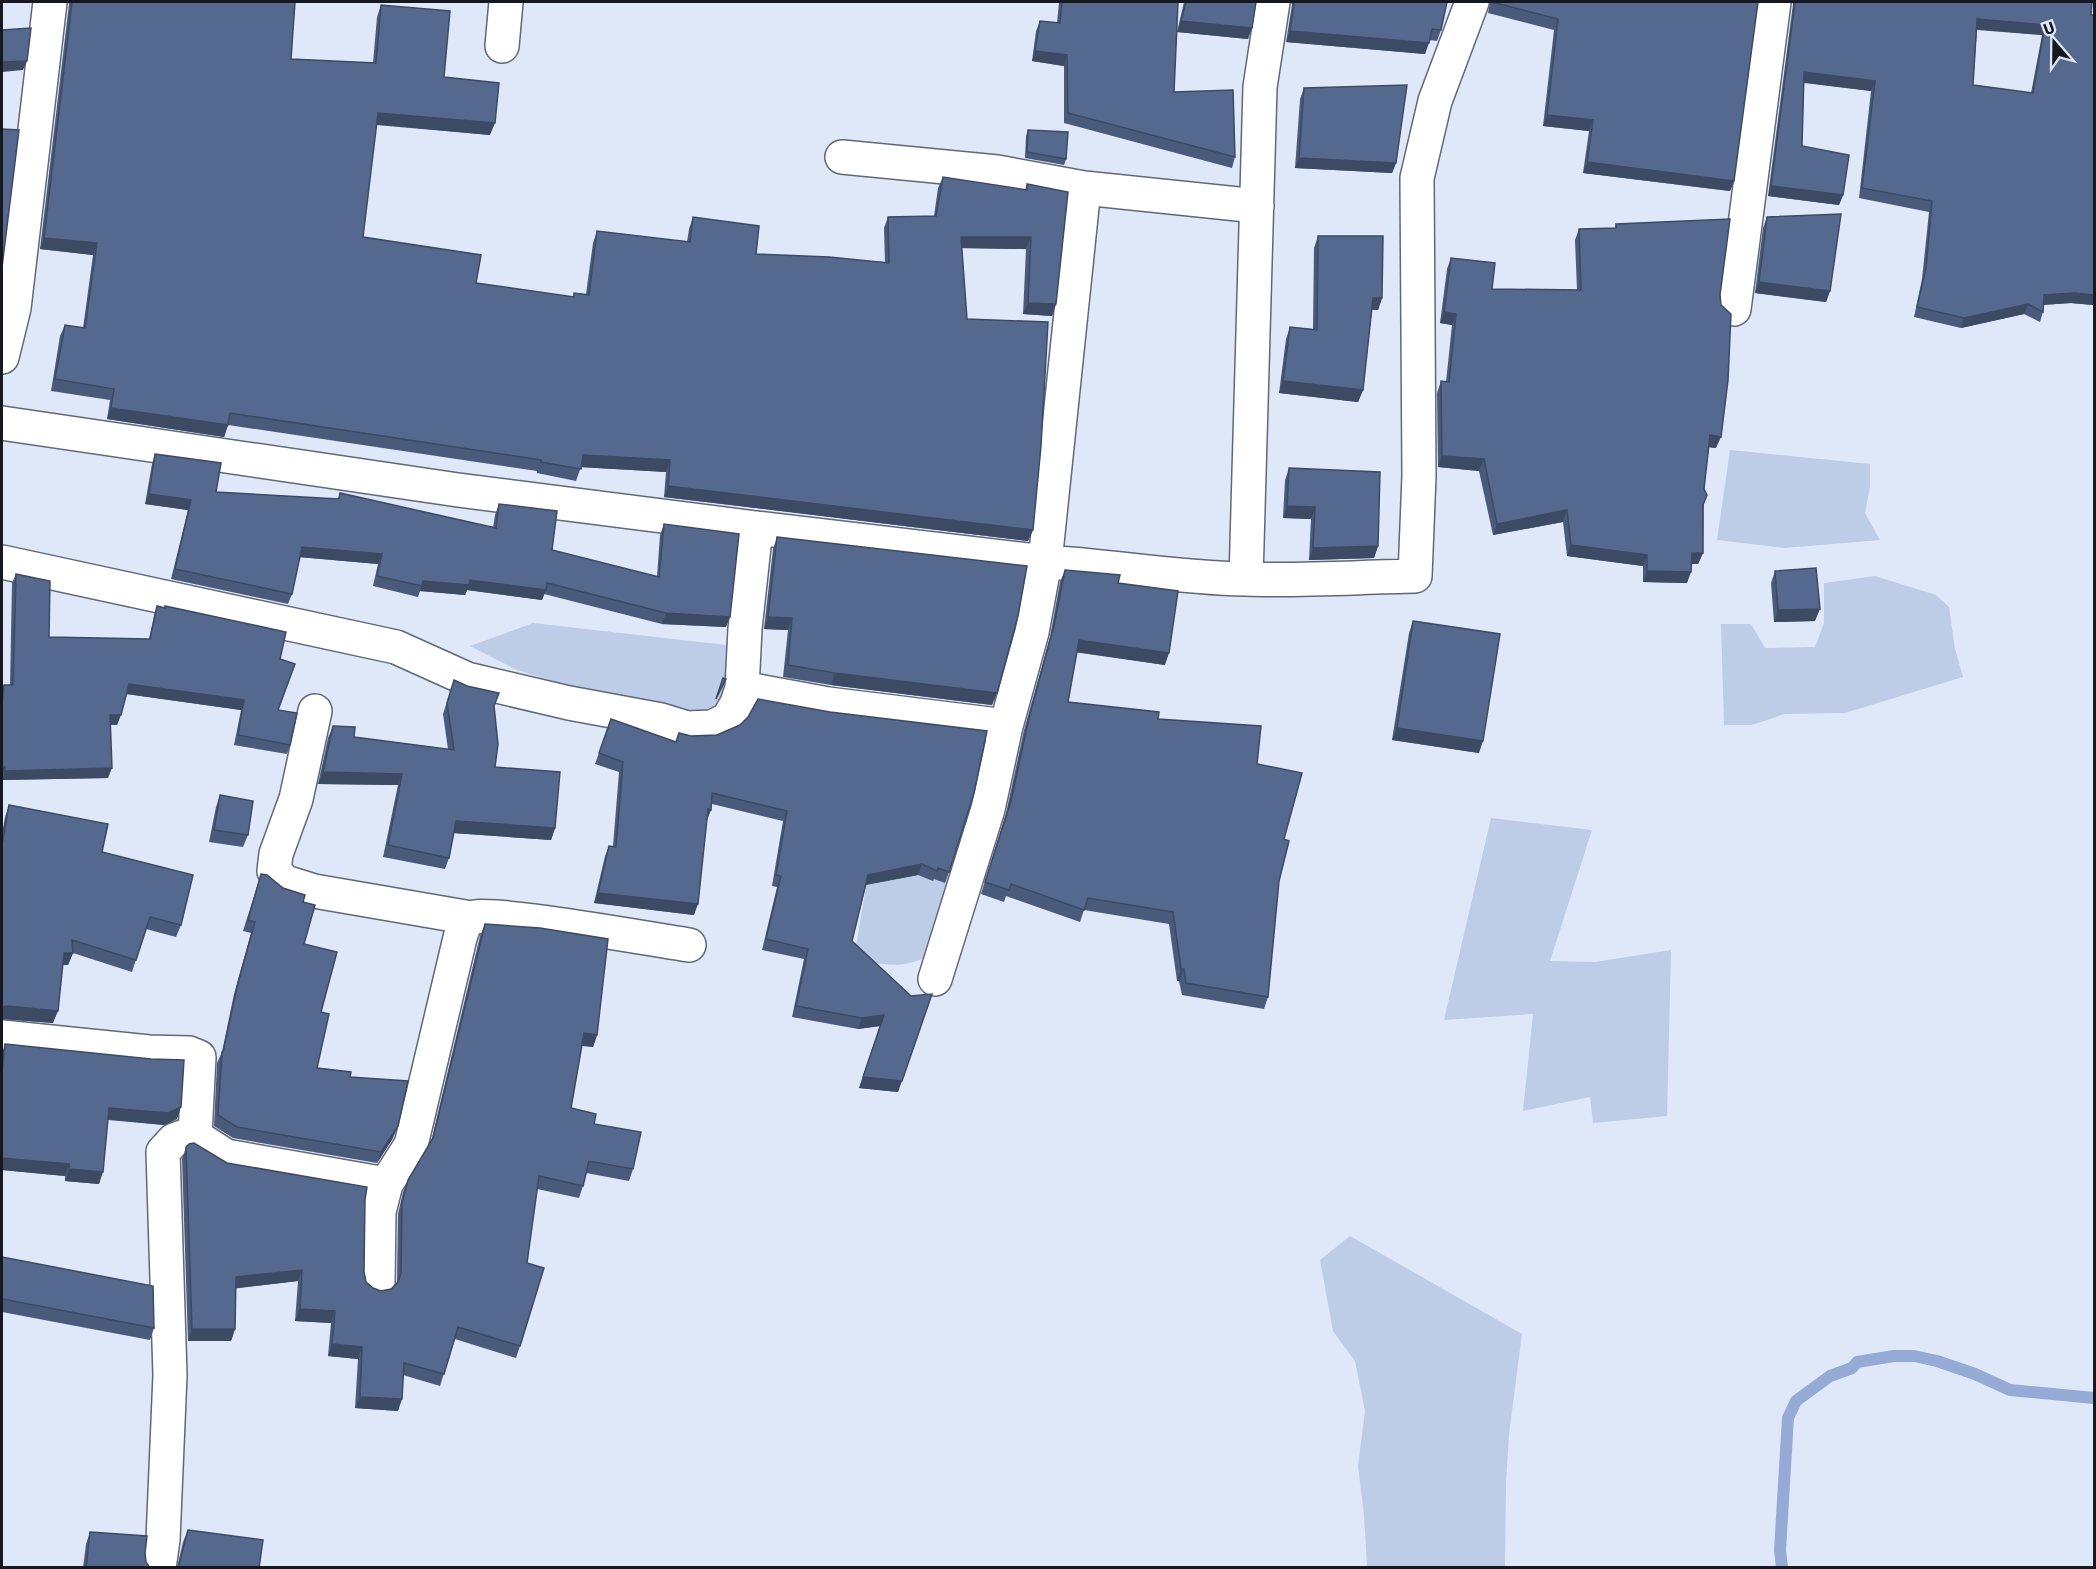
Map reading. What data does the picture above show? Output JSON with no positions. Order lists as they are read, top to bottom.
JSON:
{
  "north": "top"
}
